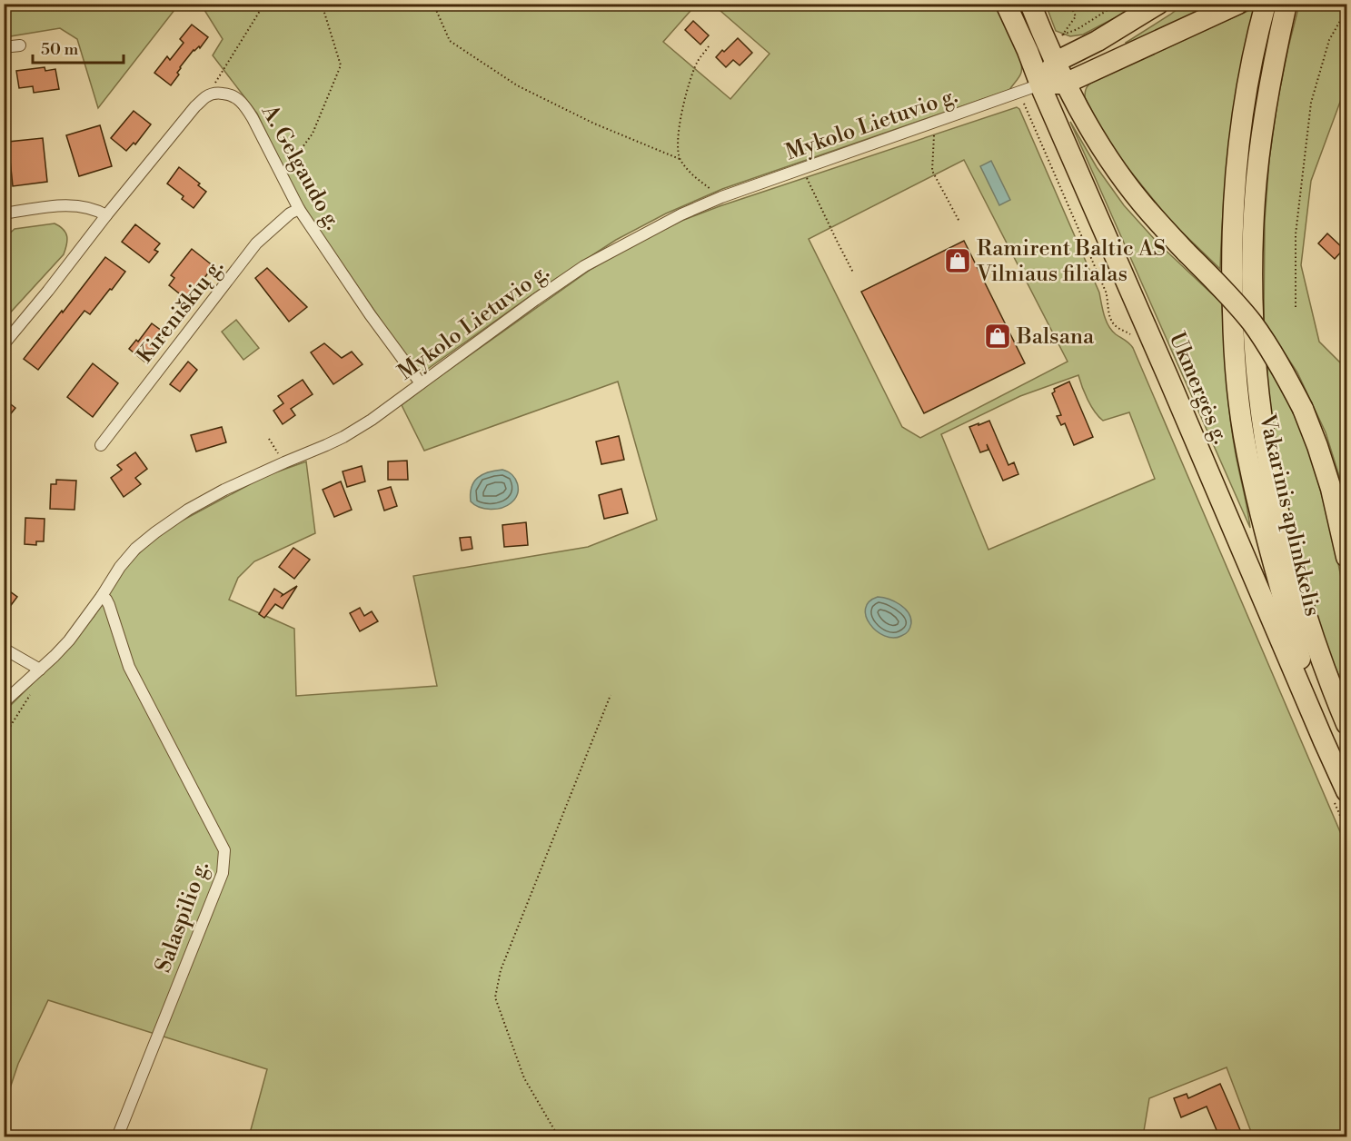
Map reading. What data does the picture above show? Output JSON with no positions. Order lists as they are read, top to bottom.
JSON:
{
  "streets": {
    "highway": ["Ukmergės g.", "Vakarinis aplinkkelis"],
    "street": [
      "Mykolo Lietuvio g.",
      "A. Gelgaudo g.",
      "Kireniškių g.",
      "Salaspilio g."
    ]
  },
  "crossings": [
    ["Mykolo Lietuvio g.", "A. Gelgaudo g."],
    ["Mykolo Lietuvio g.", "Ukmergės g."],
    ["Mykolo Lietuvio g.", "Salaspilio g."],
    ["A. Gelgaudo g.", "Kireniškių g."],
    ["Ukmergės g.", "Vakarinis aplinkkelis"]
  ],
  "places": {
    "shop": ["Ramirent Baltic AS Vilniaus filialas", "Balsana"]
  },
  "scale_bar": "50 m"
}
